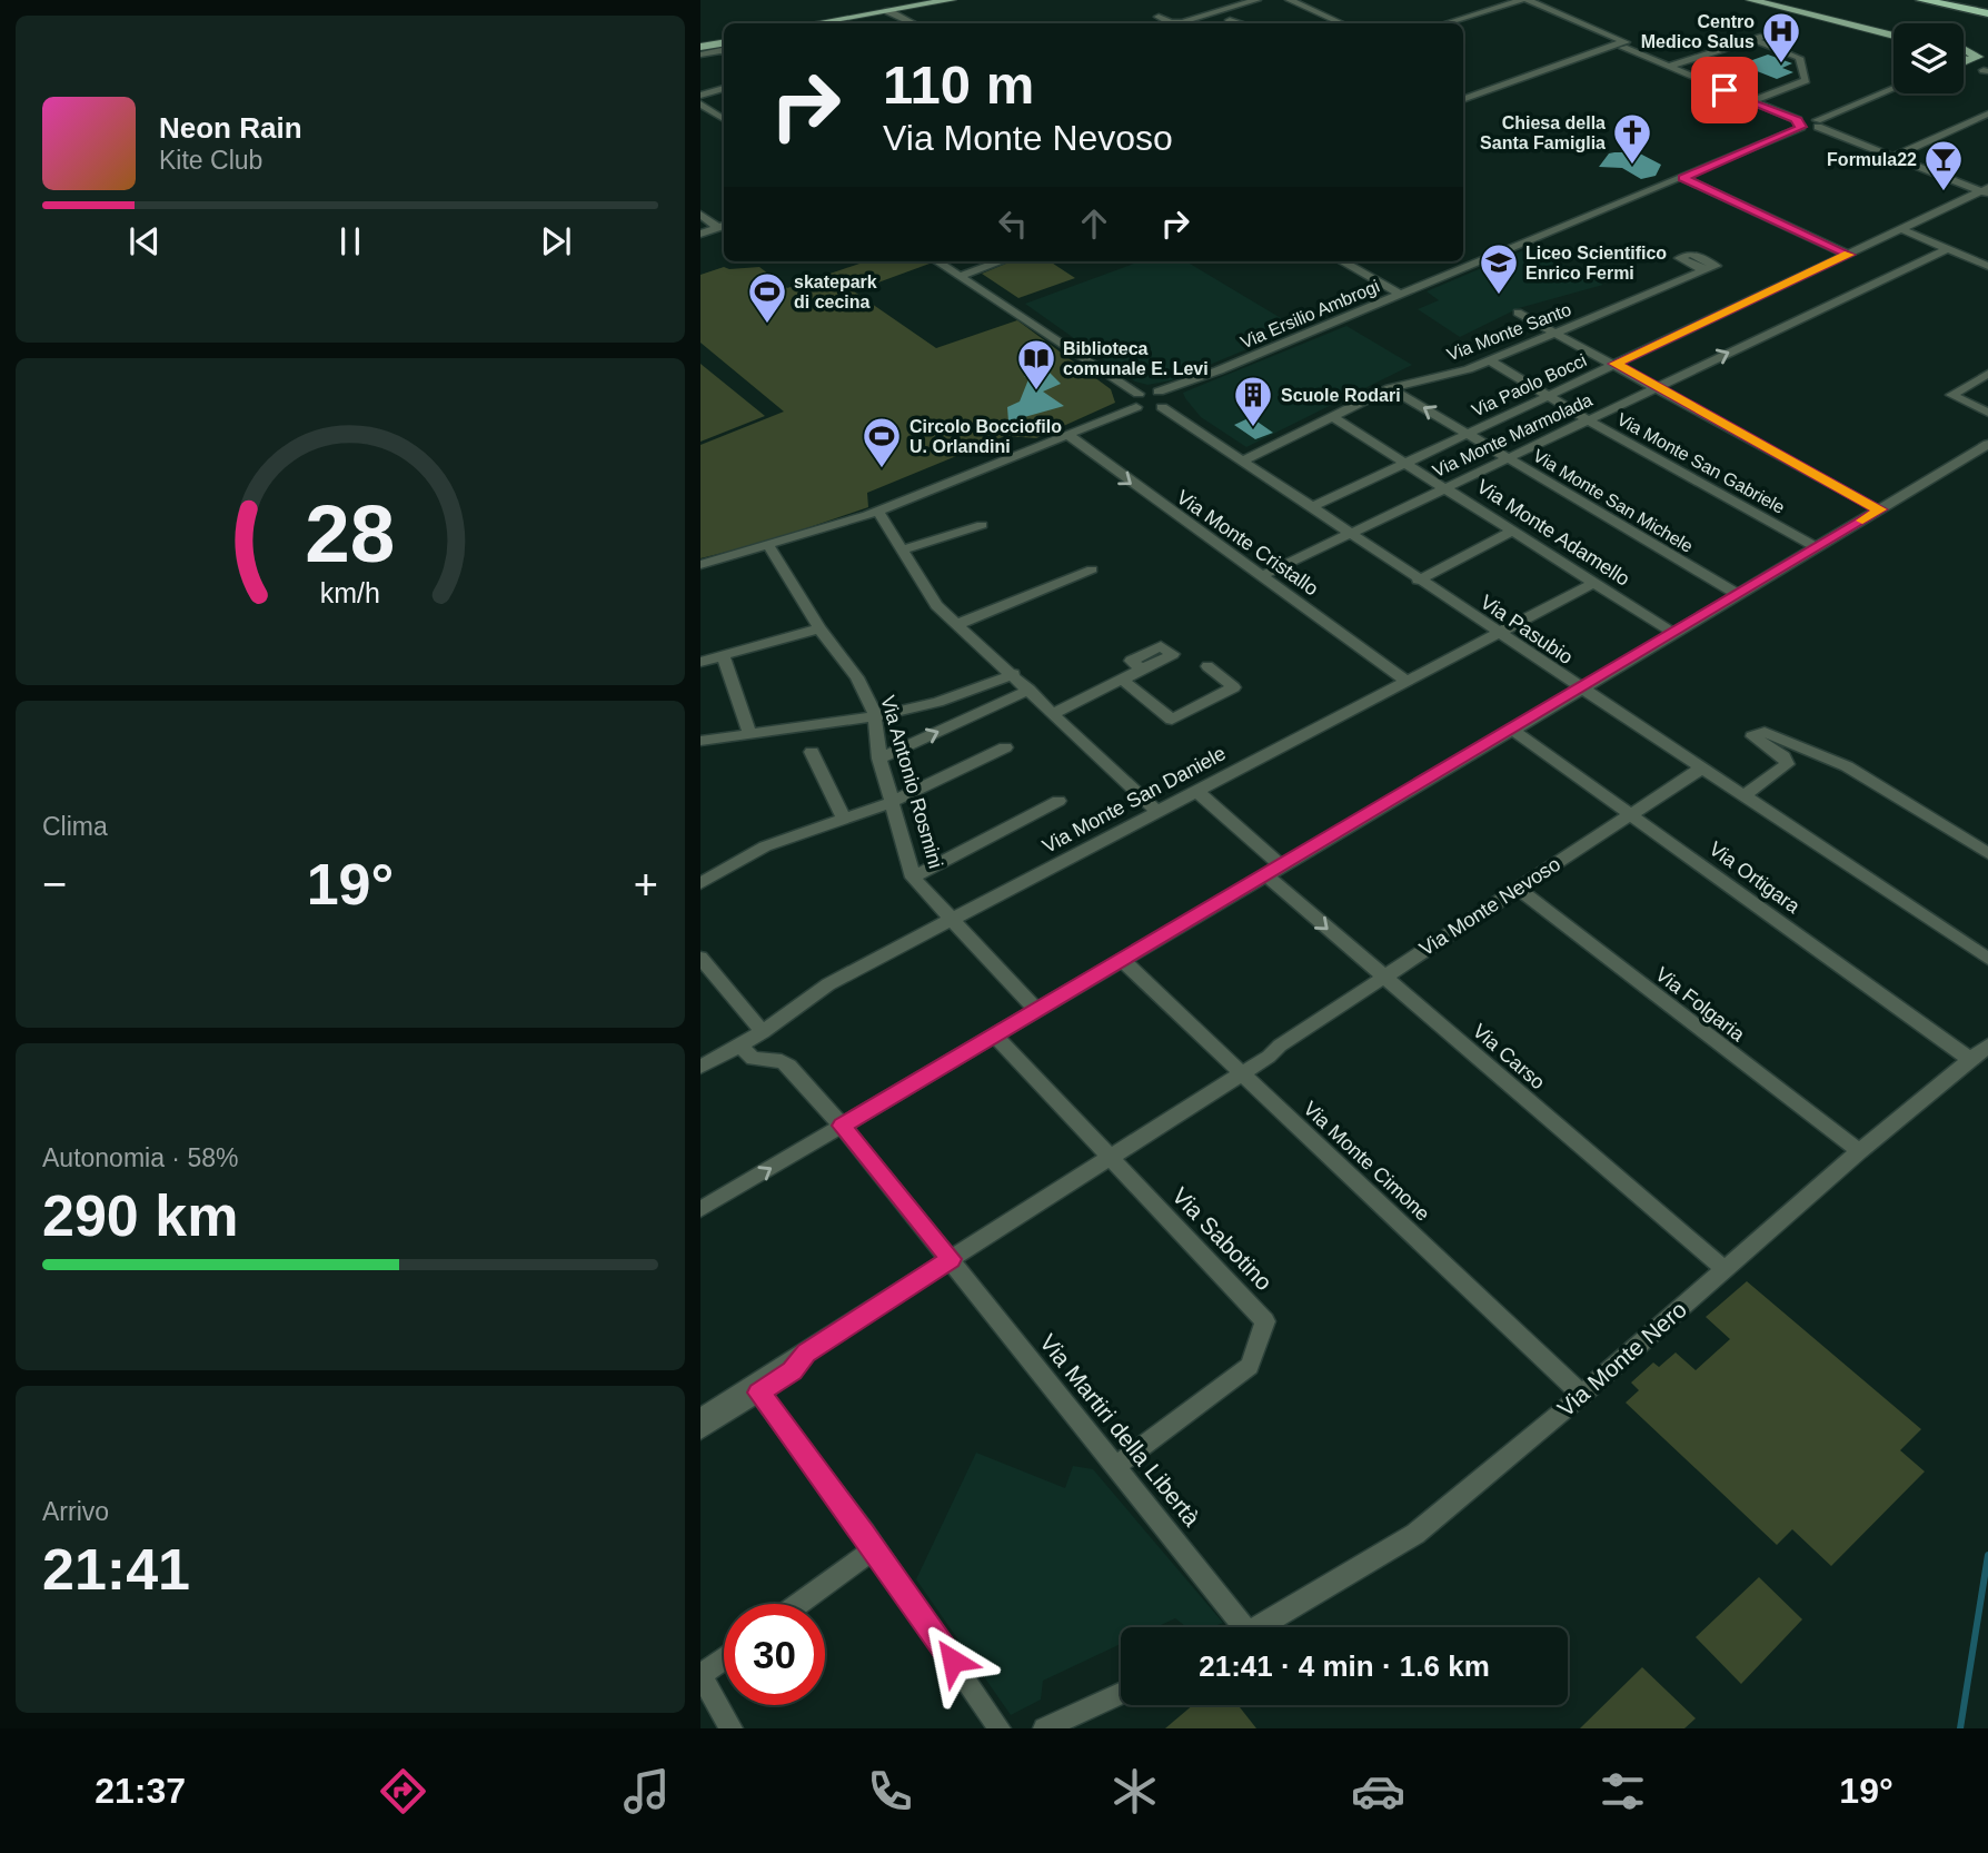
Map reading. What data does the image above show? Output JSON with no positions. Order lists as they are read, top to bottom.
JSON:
{
  "streets": {
    "street": [
      "Via Ersilio Ambrogi",
      "Via Monte Santo",
      "Via Paolo Bocci",
      "Via Monte Marmolada",
      "Via Monte San Gabriele",
      "Via Monte San Michele",
      "Via Monte Adamello",
      "Via Monte Cristallo",
      "Via Pasubio",
      "Via Antonio Rosmini",
      "Via Monte San Daniele",
      "Via Ortigara",
      "Via Monte Nevoso",
      "Via Folgaria",
      "Via Carso",
      "Via Monte Cimone",
      "Via Sabotino",
      "Via Monte Nero",
      "Via Martiri della Libertà"
    ]
  },
  "crossings": [
    ["Via Ersilio Ambrogi", "Via Pasubio"],
    ["Via Monte Santo", "Via Monte San Gabriele"],
    ["Via Monte Santo", "Via Monte San Michele"],
    ["Via Monte Santo", "Via Monte Adamello"],
    ["Via Monte Santo", "Via Pasubio"],
    ["Via Paolo Bocci", "Via Monte San Gabriele"],
    ["Via Paolo Bocci", "Via Monte San Michele"],
    ["Via Paolo Bocci", "Via Monte Adamello"],
    ["Via Paolo Bocci", "Via Pasubio"],
    ["Via Monte Marmolada", "Via Monte San Gabriele"],
    ["Via Monte Marmolada", "Via Monte San Michele"],
    ["Via Monte Marmolada", "Via Monte Adamello"],
    ["Via Monte Marmolada", "Via Monte Cristallo"],
    ["Via Monte Marmolada", "Via Pasubio"],
    ["Via Monte Adamello", "Via Monte San Daniele"],
    ["Via Monte Cristallo", "Via Monte San Daniele"],
    ["Via Pasubio", "Via Monte San Daniele"],
    ["Via Pasubio", "Via Monte Nevoso"],
    ["Via Antonio Rosmini", "Via Monte San Daniele"],
    ["Via Monte San Daniele", "Via Martiri della Libertà"],
    ["Via Ortigara", "Via Monte Nevoso"],
    ["Via Ortigara", "Via Monte Nero"],
    ["Via Monte Nevoso", "Via Folgaria"],
    ["Via Monte Nevoso", "Via Carso"],
    ["Via Monte Nevoso", "Via Monte Cimone"],
    ["Via Monte Nevoso", "Via Sabotino"],
    ["Via Monte Nevoso", "Via Martiri della Libertà"],
    ["Via Folgaria", "Via Monte Nero"],
    ["Via Carso", "Via Monte Nero"],
    ["Via Monte Cimone", "Via Monte Nero"],
    ["Via Sabotino", "Via Martiri della Libertà"]
  ],
  "one_way": ["Via Monte Marmolada", "Via Monte Cristallo"],
  "places": {
    "hospital": ["Centro Medico Salus"],
    "church": ["Chiesa della Santa Famiglia"],
    "bar": ["Formula22"],
    "school or university": ["Liceo Scientifico Enrico Fermi"],
    "sports": ["skatepark di cecina", "Circolo Bocciofilo U. Orlandini"],
    "library": ["Biblioteca comunale E. Levi"],
    "building": ["Scuole Rodari"]
  },
  "page": {
    "turn": ["110 m", "Via Monte Nevoso"],
    "song": ["Neon Rain", "Kite Club"],
    "tile": [
      "Clima",
      ["Autonomia · 58%", "290 km"],
      ["Arrivo", "21:41"]
    ],
    "heat": ["−", "19°", "+"],
    "limit": "30",
    "trip": "21:41 · 4 min · 1.6 km",
    "tabs": ["21:37", "19°"],
    "gauge": ["28", "km/h"]
  }
}
